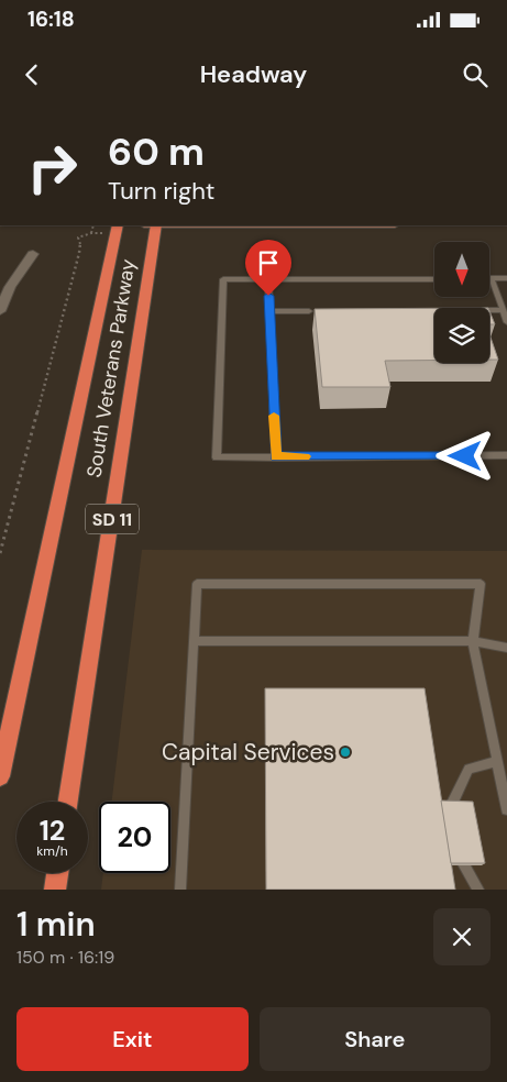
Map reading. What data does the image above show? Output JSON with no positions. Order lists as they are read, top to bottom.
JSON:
{
  "streets": {
    "highway": ["South Veterans Parkway", "SD 11"]
  },
  "places": ["Capital Services"],
  "north": "bottom",
  "page": {
    "status": "16:18",
    "header": "Headway",
    "turn": ["60 m", "Turn right"],
    "speed": "12 km/h",
    "limit": "20",
    "heading": ["1 min", "150 m · 16:19"],
    "buttons": ["Exit", "Share"]
  }
}
